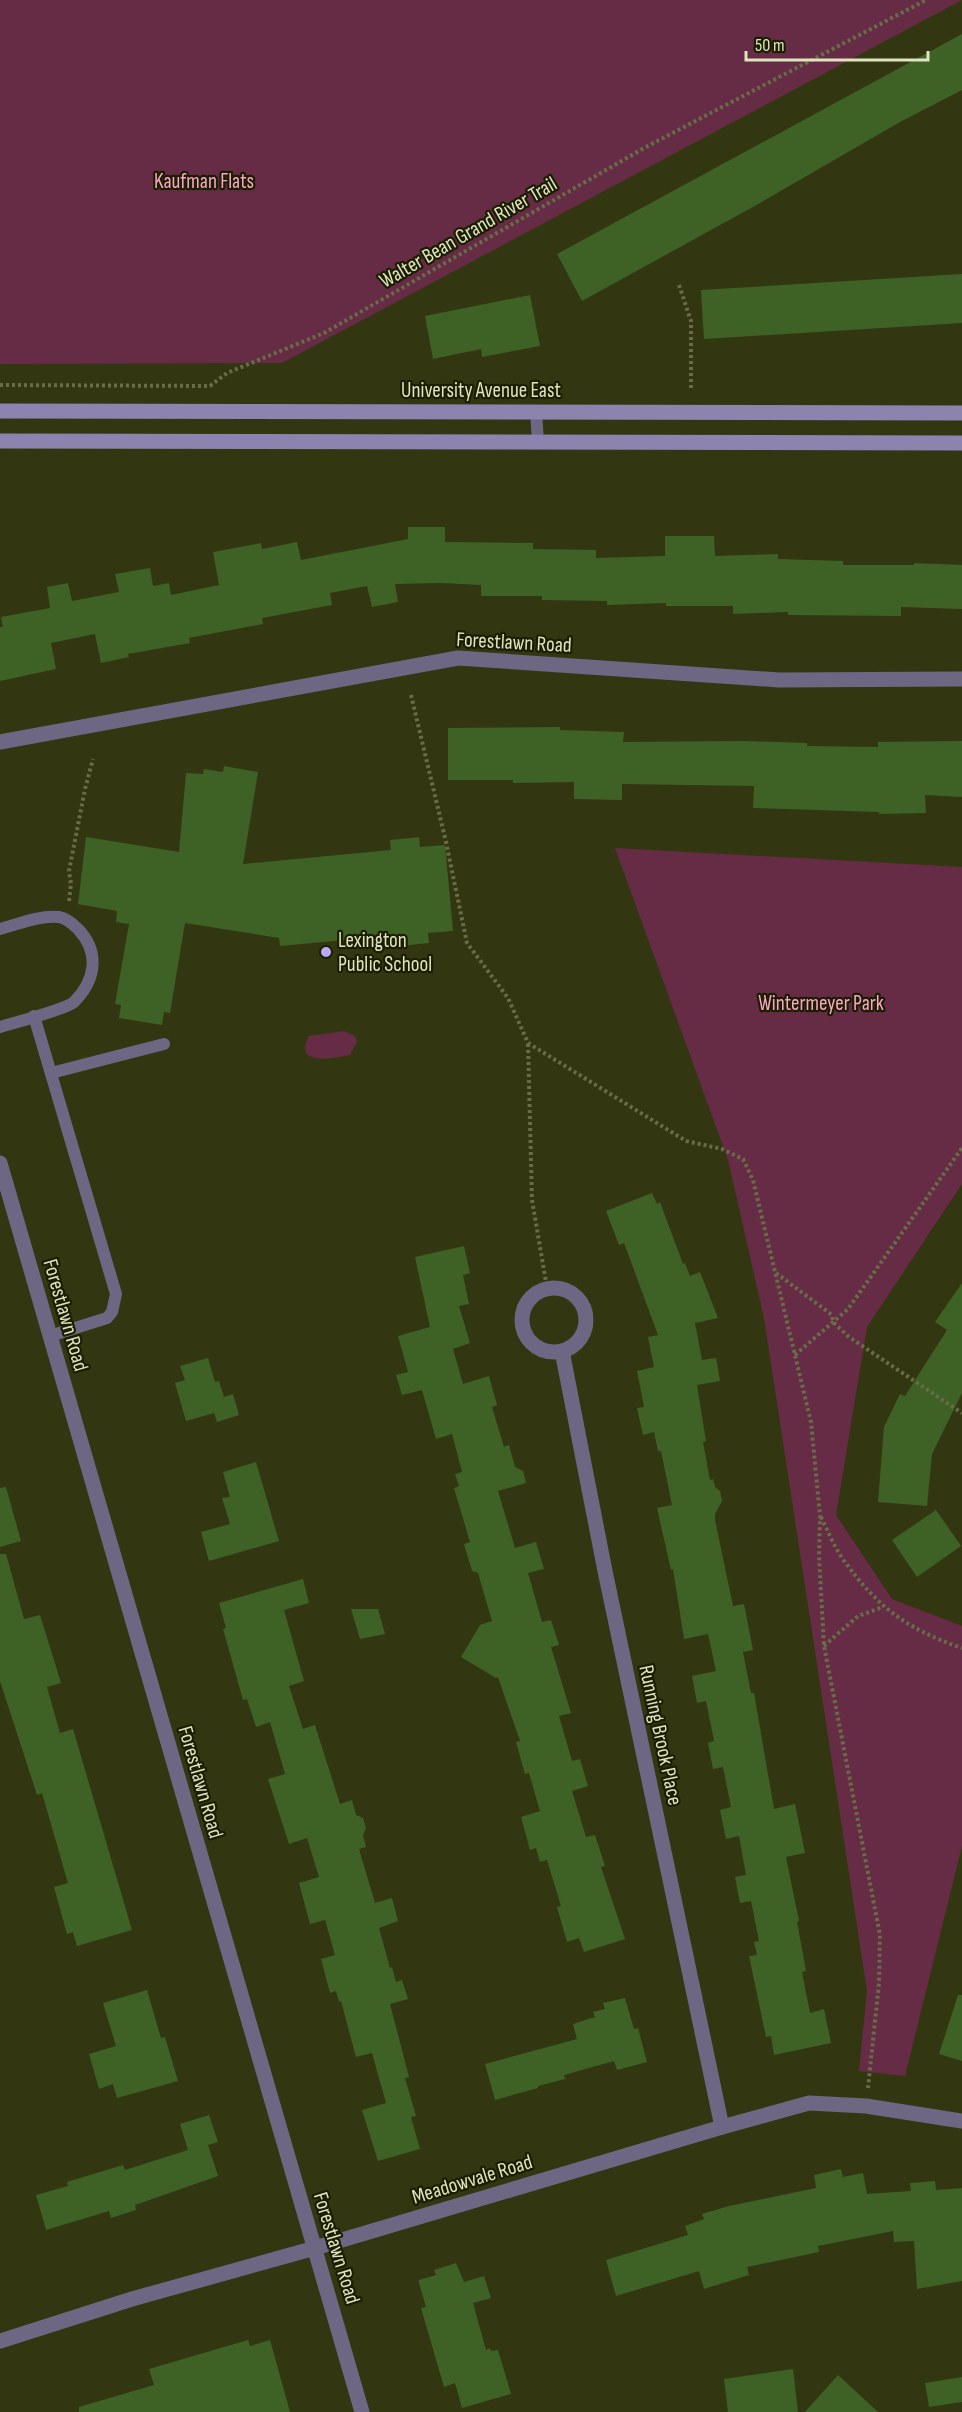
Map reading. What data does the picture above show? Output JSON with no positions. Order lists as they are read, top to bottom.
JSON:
{
  "streets": {
    "main road": ["University Avenue East"],
    "street": ["Forestlawn Road", "Running Brook Place", "Meadowvale Road"],
    "path": ["Walter Bean Grand River Trail"]
  },
  "crossings": [
    ["Forestlawn Road", "Meadowvale Road"],
    ["Running Brook Place", "Meadowvale Road"]
  ],
  "parks": ["Kaufman Flats", "Wintermeyer Park"],
  "places": ["Lexington Public School"],
  "scale_bar": "50 m"
}
